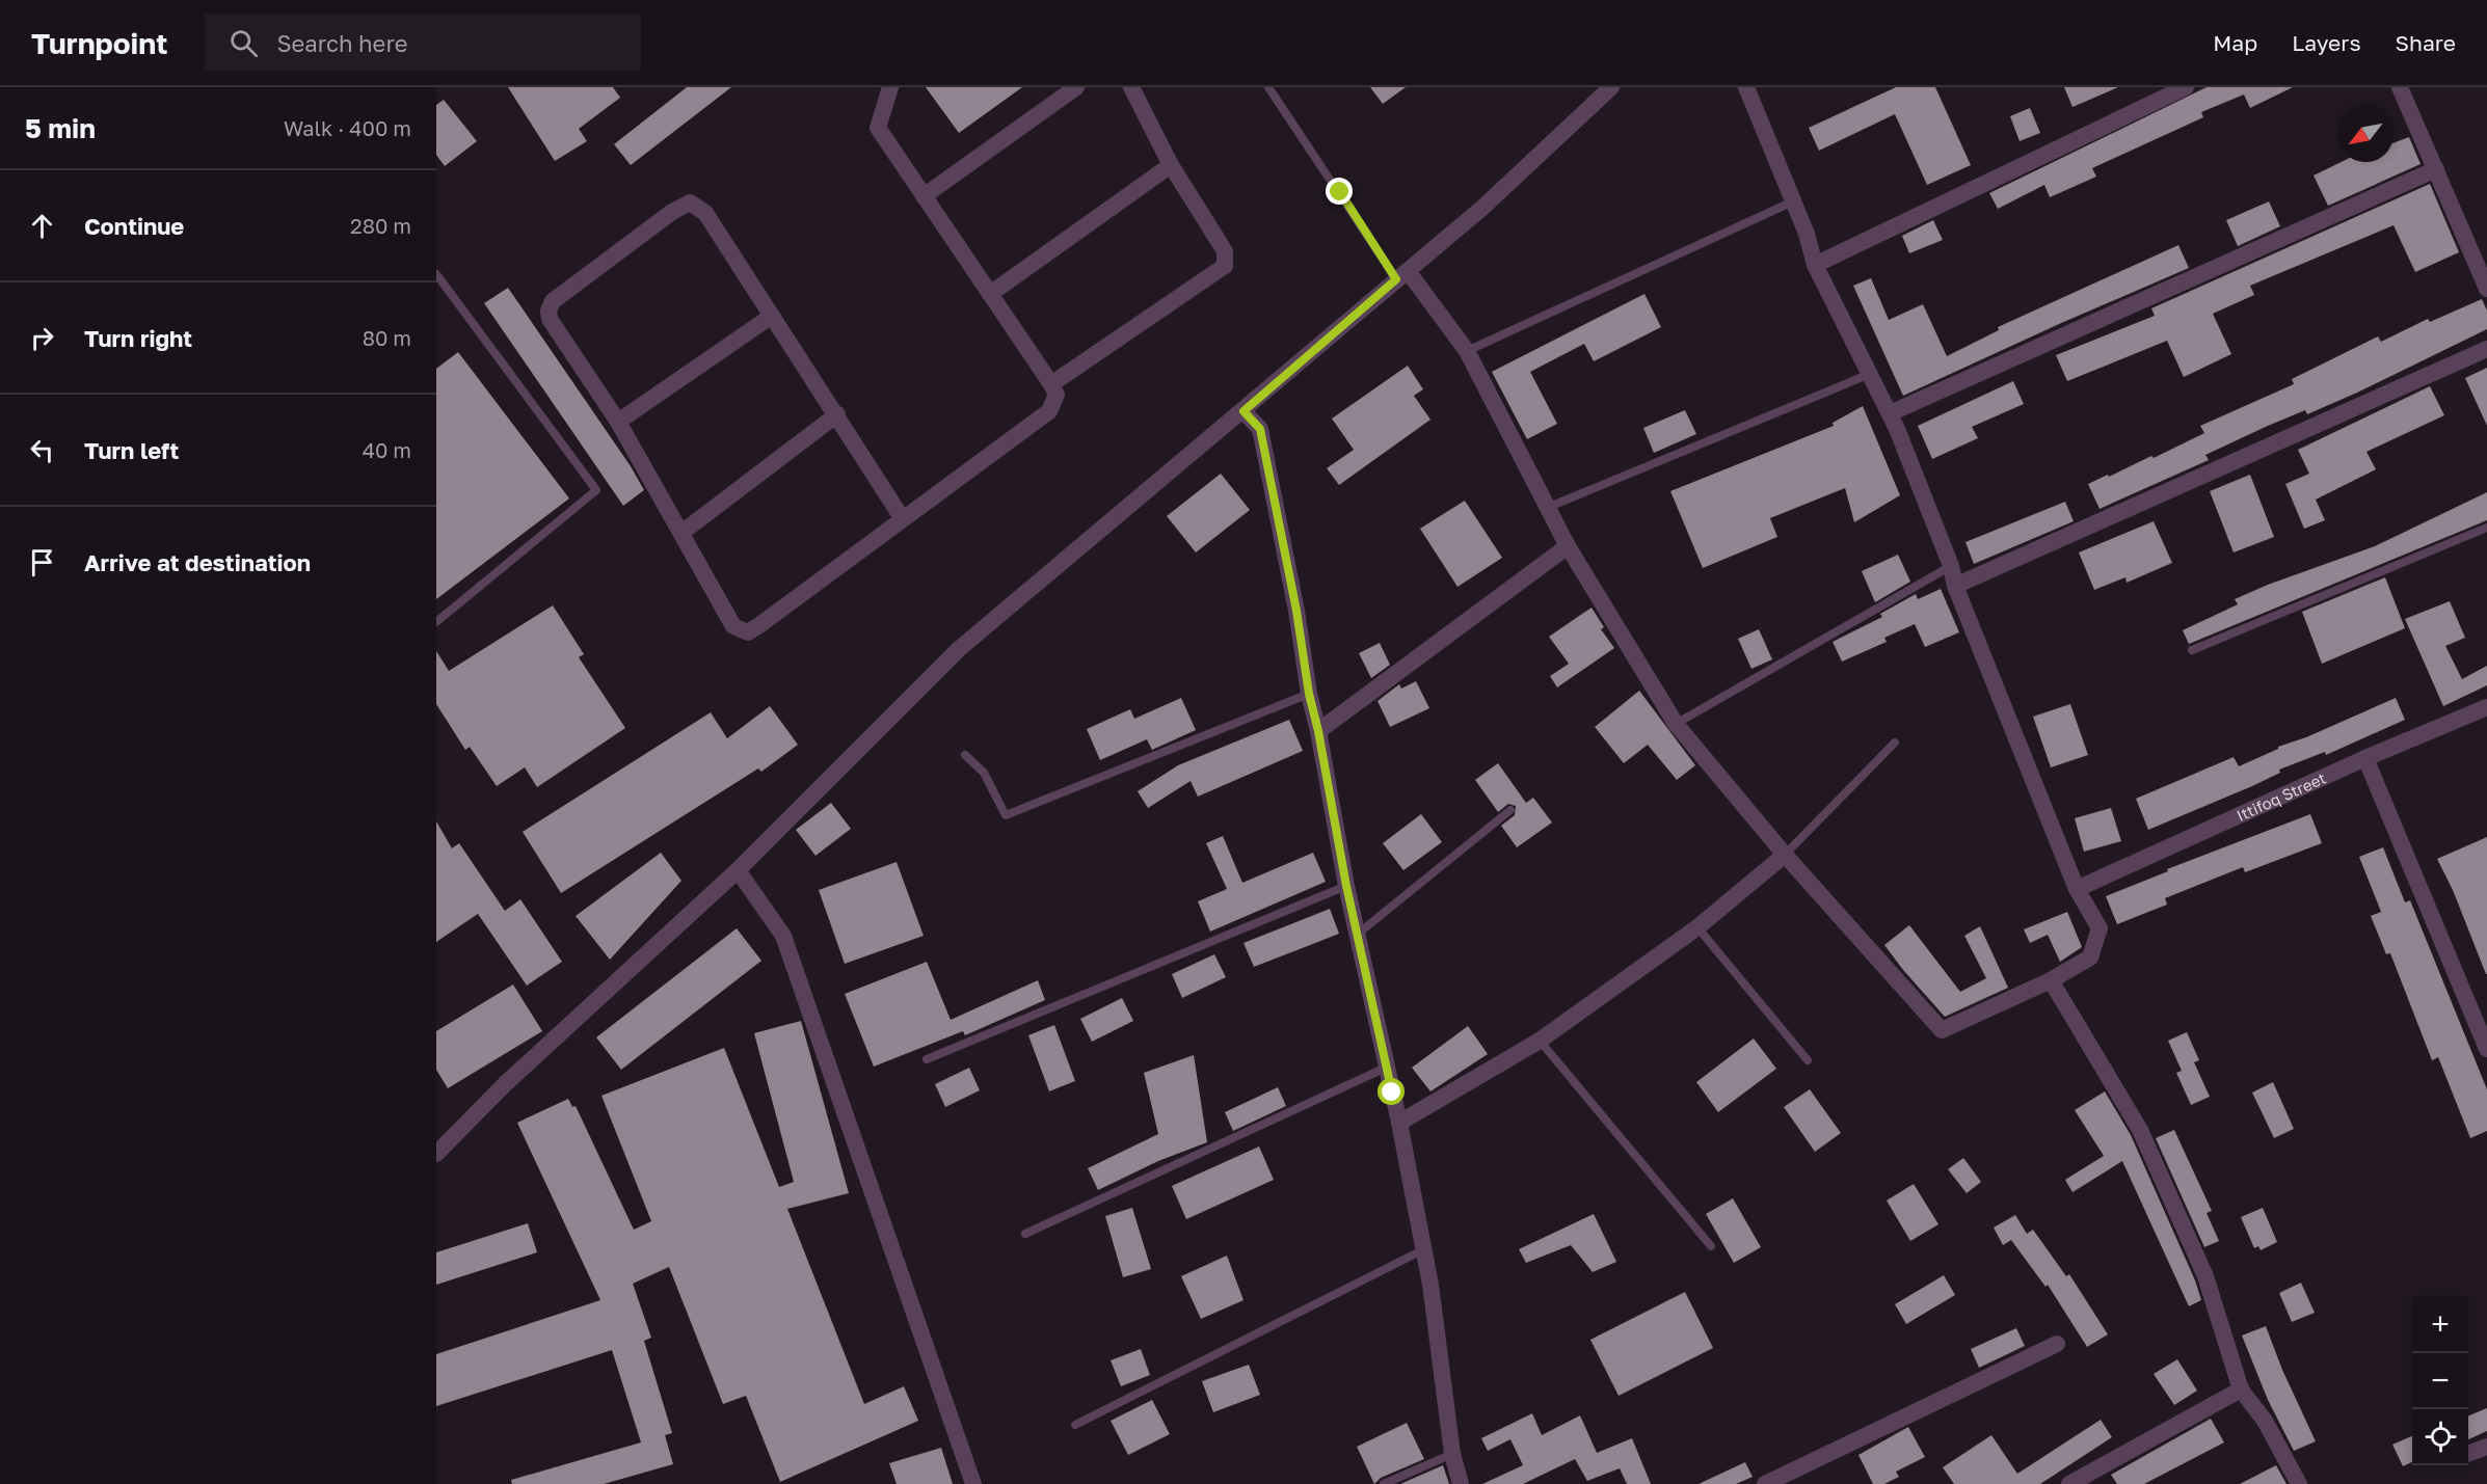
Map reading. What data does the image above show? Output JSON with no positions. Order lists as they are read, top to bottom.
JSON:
{
  "streets": {
    "street": ["Ittifoq Street"]
  },
  "north": "bottom left",
  "page": {
    "header": "Turnpoint",
    "search": "Search here",
    "nav": ["Map", "Layers", "Share"],
    "heading": ["5 min", "Walk · 400 m"],
    "list": [
      ["Continue", "280 m"],
      ["Turn right", "80 m"],
      ["Turn left", "40 m"],
      "Arrive at destination"
    ],
    "map_buttons": ["+", "−"]
  }
}
